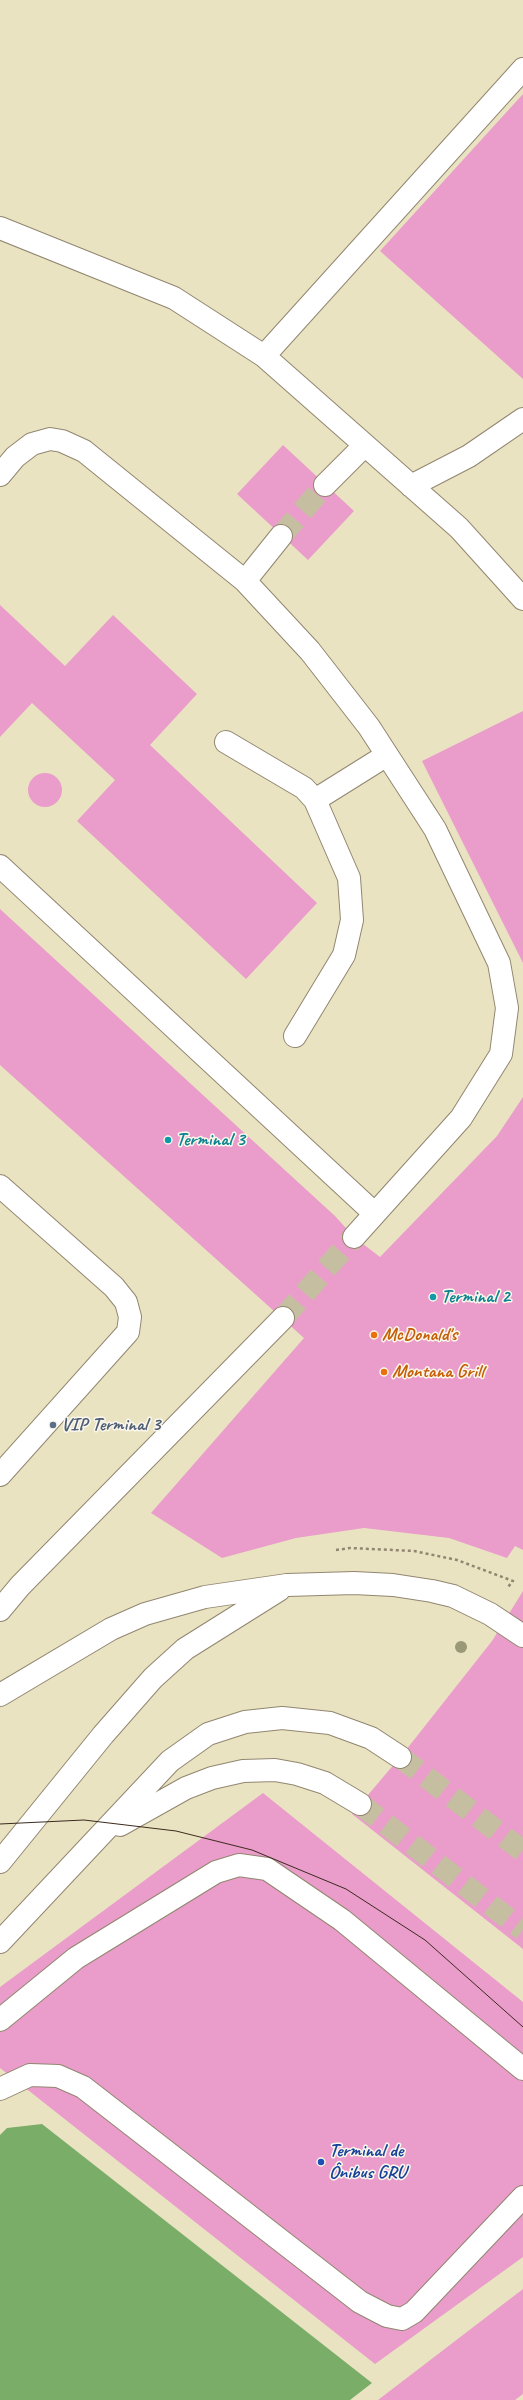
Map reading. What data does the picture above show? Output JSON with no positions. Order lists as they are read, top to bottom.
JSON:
{
  "places": [
    "Terminal 3",
    "Terminal 2",
    "McDonald's",
    "Montana Grill",
    "VIP Terminal 3",
    "Terminal de Ônibus GRU"
  ]
}
